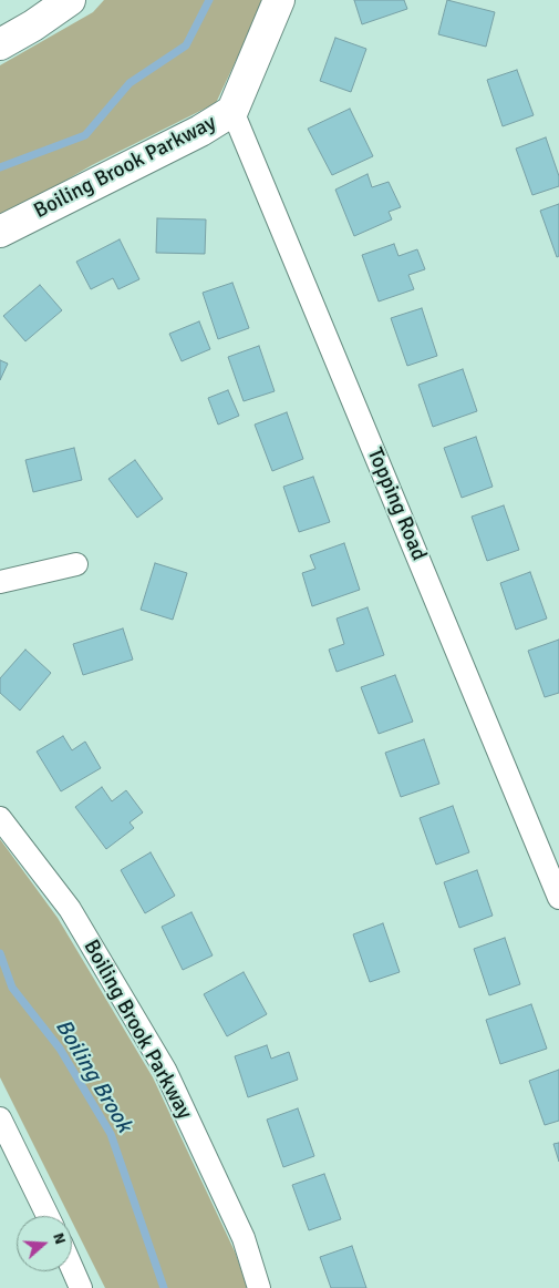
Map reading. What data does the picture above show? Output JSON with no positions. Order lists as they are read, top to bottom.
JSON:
{
  "streets": {
    "street": ["Boiling Brook Parkway", "Topping Road"]
  },
  "crossings": [
    ["Boiling Brook Parkway", "Topping Road"]
  ],
  "water": ["Boiling Brook"],
  "north": "right"
}
